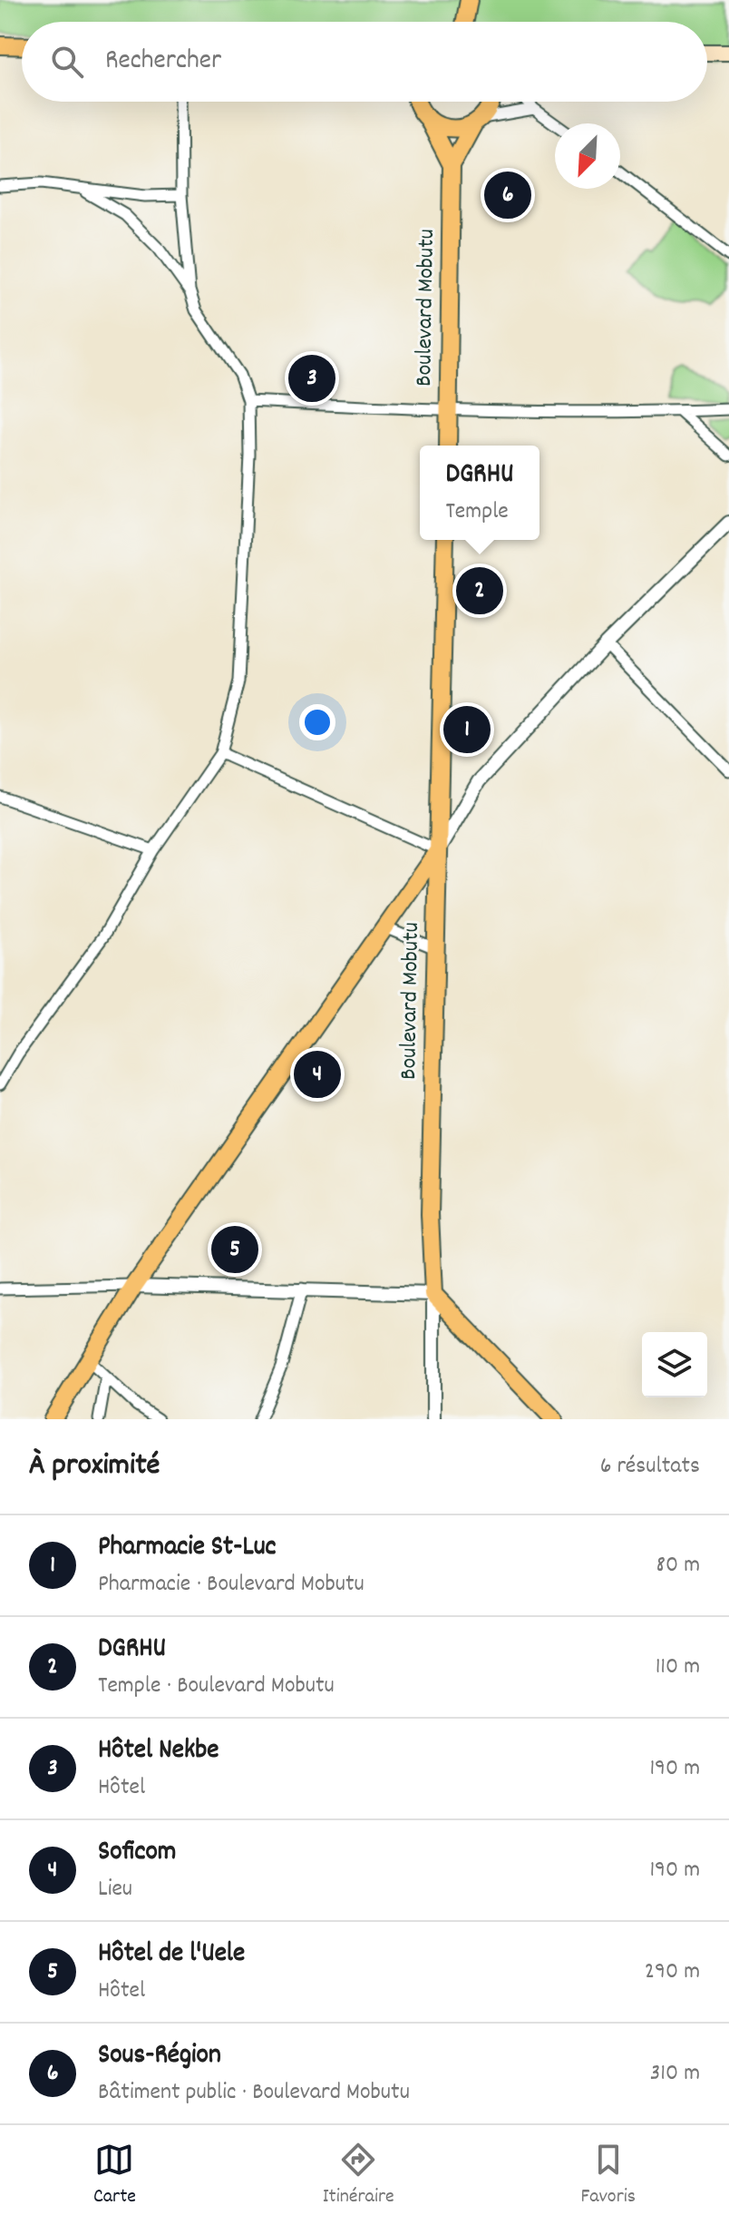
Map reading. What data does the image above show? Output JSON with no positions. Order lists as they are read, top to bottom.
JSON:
{
  "streets": {
    "main road": ["Boulevard Mobutu"]
  },
  "north": "bottom left",
  "page": {
    "search": "Rechercher",
    "pins": [
      "6",
      "3",
      "2",
      "1",
      "4",
      "5"
    ],
    "popup": ["DGRHU", "Temple"],
    "heading": ["À proximité", "6 résultats"],
    "list": [
      {
        "mark": "1",
        "name": "Pharmacie St-Luc",
        "note": "Pharmacie · Boulevard Mobutu",
        "value": "80 m"
      },
      {
        "mark": "2",
        "name": "DGRHU",
        "note": "Temple · Boulevard Mobutu",
        "value": "110 m"
      },
      {
        "mark": "3",
        "name": "Hôtel Nekbe",
        "note": "Hôtel",
        "value": "190 m"
      },
      {
        "mark": "4",
        "name": "Soficom",
        "note": "Lieu",
        "value": "190 m"
      },
      {
        "mark": "5",
        "name": "Hôtel de l'Uele",
        "note": "Hôtel",
        "value": "290 m"
      },
      {
        "mark": "6",
        "name": "Sous-Région",
        "note": "Bâtiment public · Boulevard Mobutu",
        "value": "310 m"
      }
    ],
    "nav": ["Carte", "Itinéraire", "Favoris"]
  }
}
